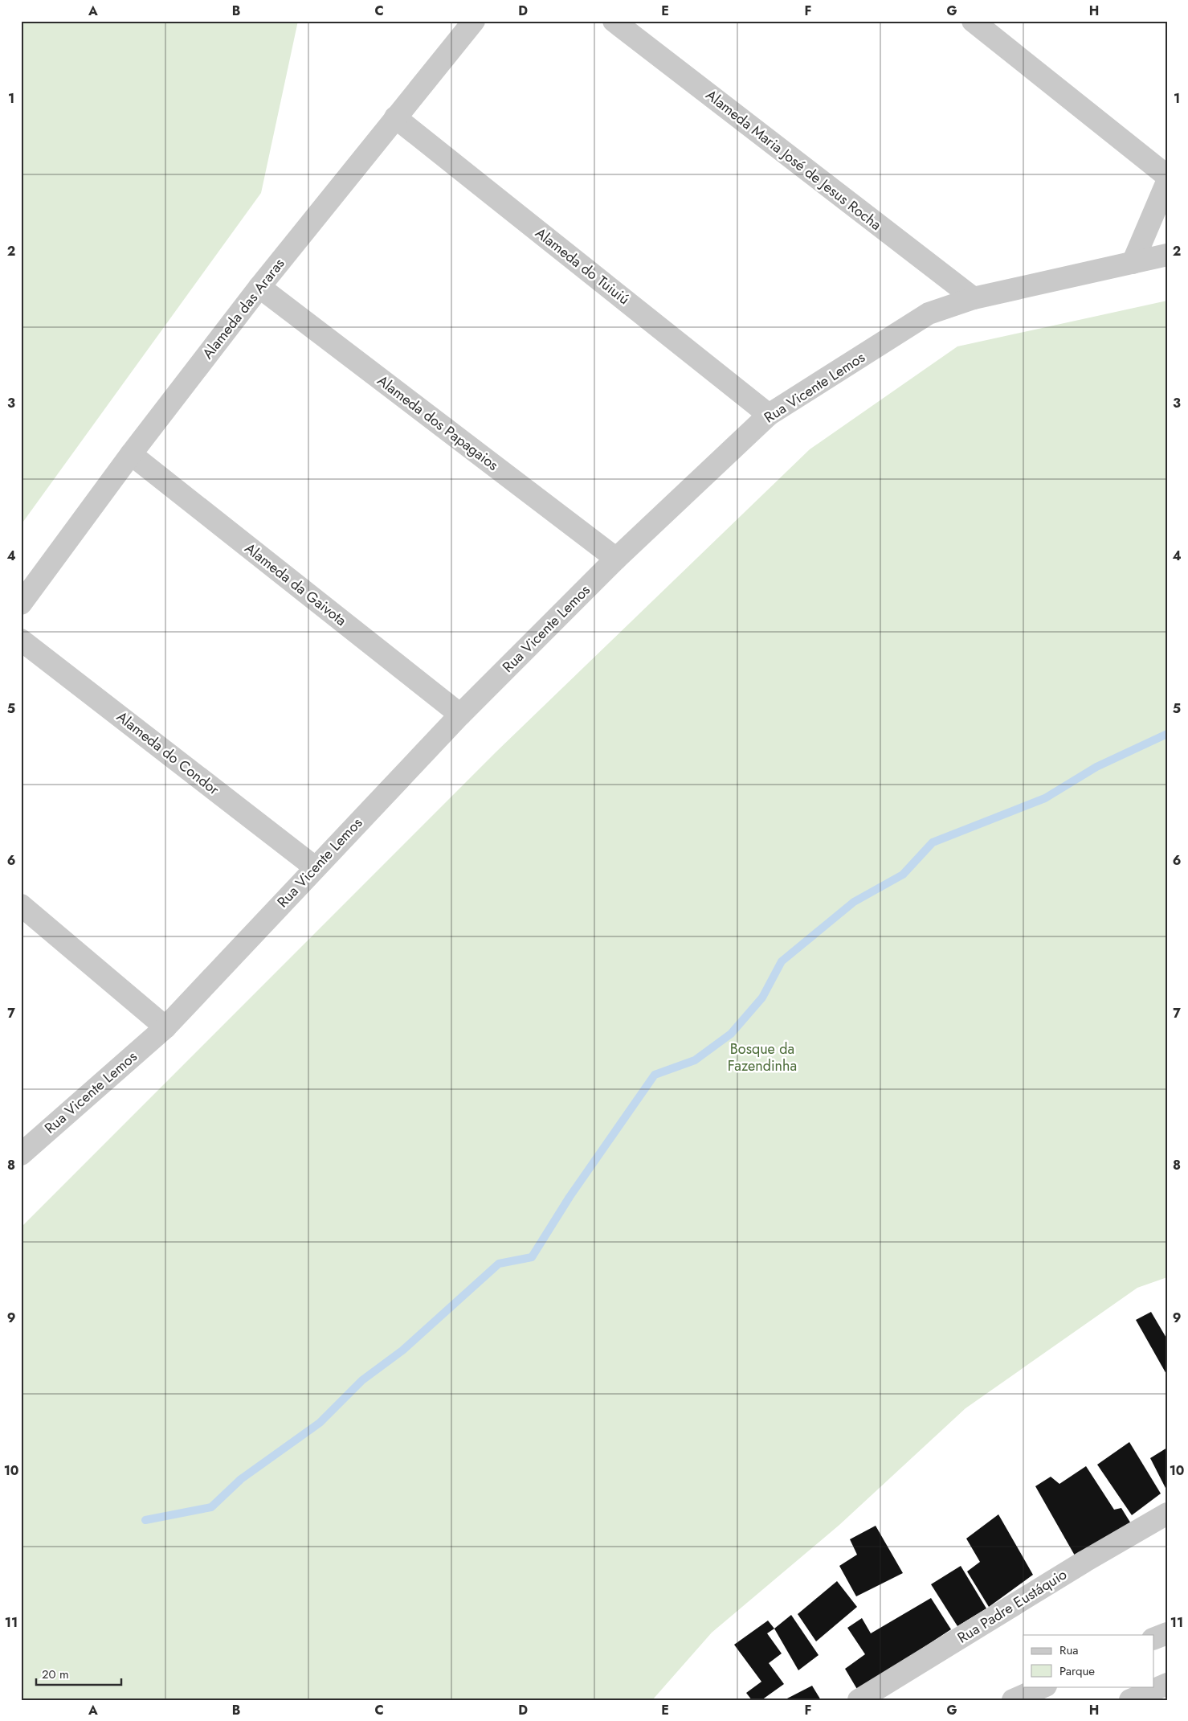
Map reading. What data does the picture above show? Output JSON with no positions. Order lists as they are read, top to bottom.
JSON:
{
  "streets": {
    "street": [
      "Alameda Maria José de Jesus Rocha",
      "Alameda do Tuiuiú",
      "Alameda das Araras",
      "Rua Vicente Lemos",
      "Alameda dos Papagaios",
      "Alameda da Gaivota",
      "Alameda do Condor",
      "Rua Padre Eustáquio"
    ]
  },
  "crossings": [
    ["Alameda Maria José de Jesus Rocha", "Rua Vicente Lemos"],
    ["Alameda do Tuiuiú", "Alameda das Araras"],
    ["Alameda do Tuiuiú", "Rua Vicente Lemos"],
    ["Alameda das Araras", "Alameda dos Papagaios"],
    ["Alameda das Araras", "Alameda da Gaivota"],
    ["Rua Vicente Lemos", "Alameda dos Papagaios"],
    ["Rua Vicente Lemos", "Alameda da Gaivota"],
    ["Rua Vicente Lemos", "Alameda do Condor"]
  ],
  "parks": ["Bosque da Fazendinha"],
  "legend": ["Rua", "Parque"],
  "scale_bar": "20 m",
  "grid": {
    "columns": [
      "A",
      "B",
      "C",
      "D",
      "E",
      "F",
      "G",
      "H"
    ],
    "rows": [
      "1",
      "2",
      "3",
      "4",
      "5",
      "6",
      "7",
      "8",
      "9",
      "10",
      "11"
    ]
  }
}
